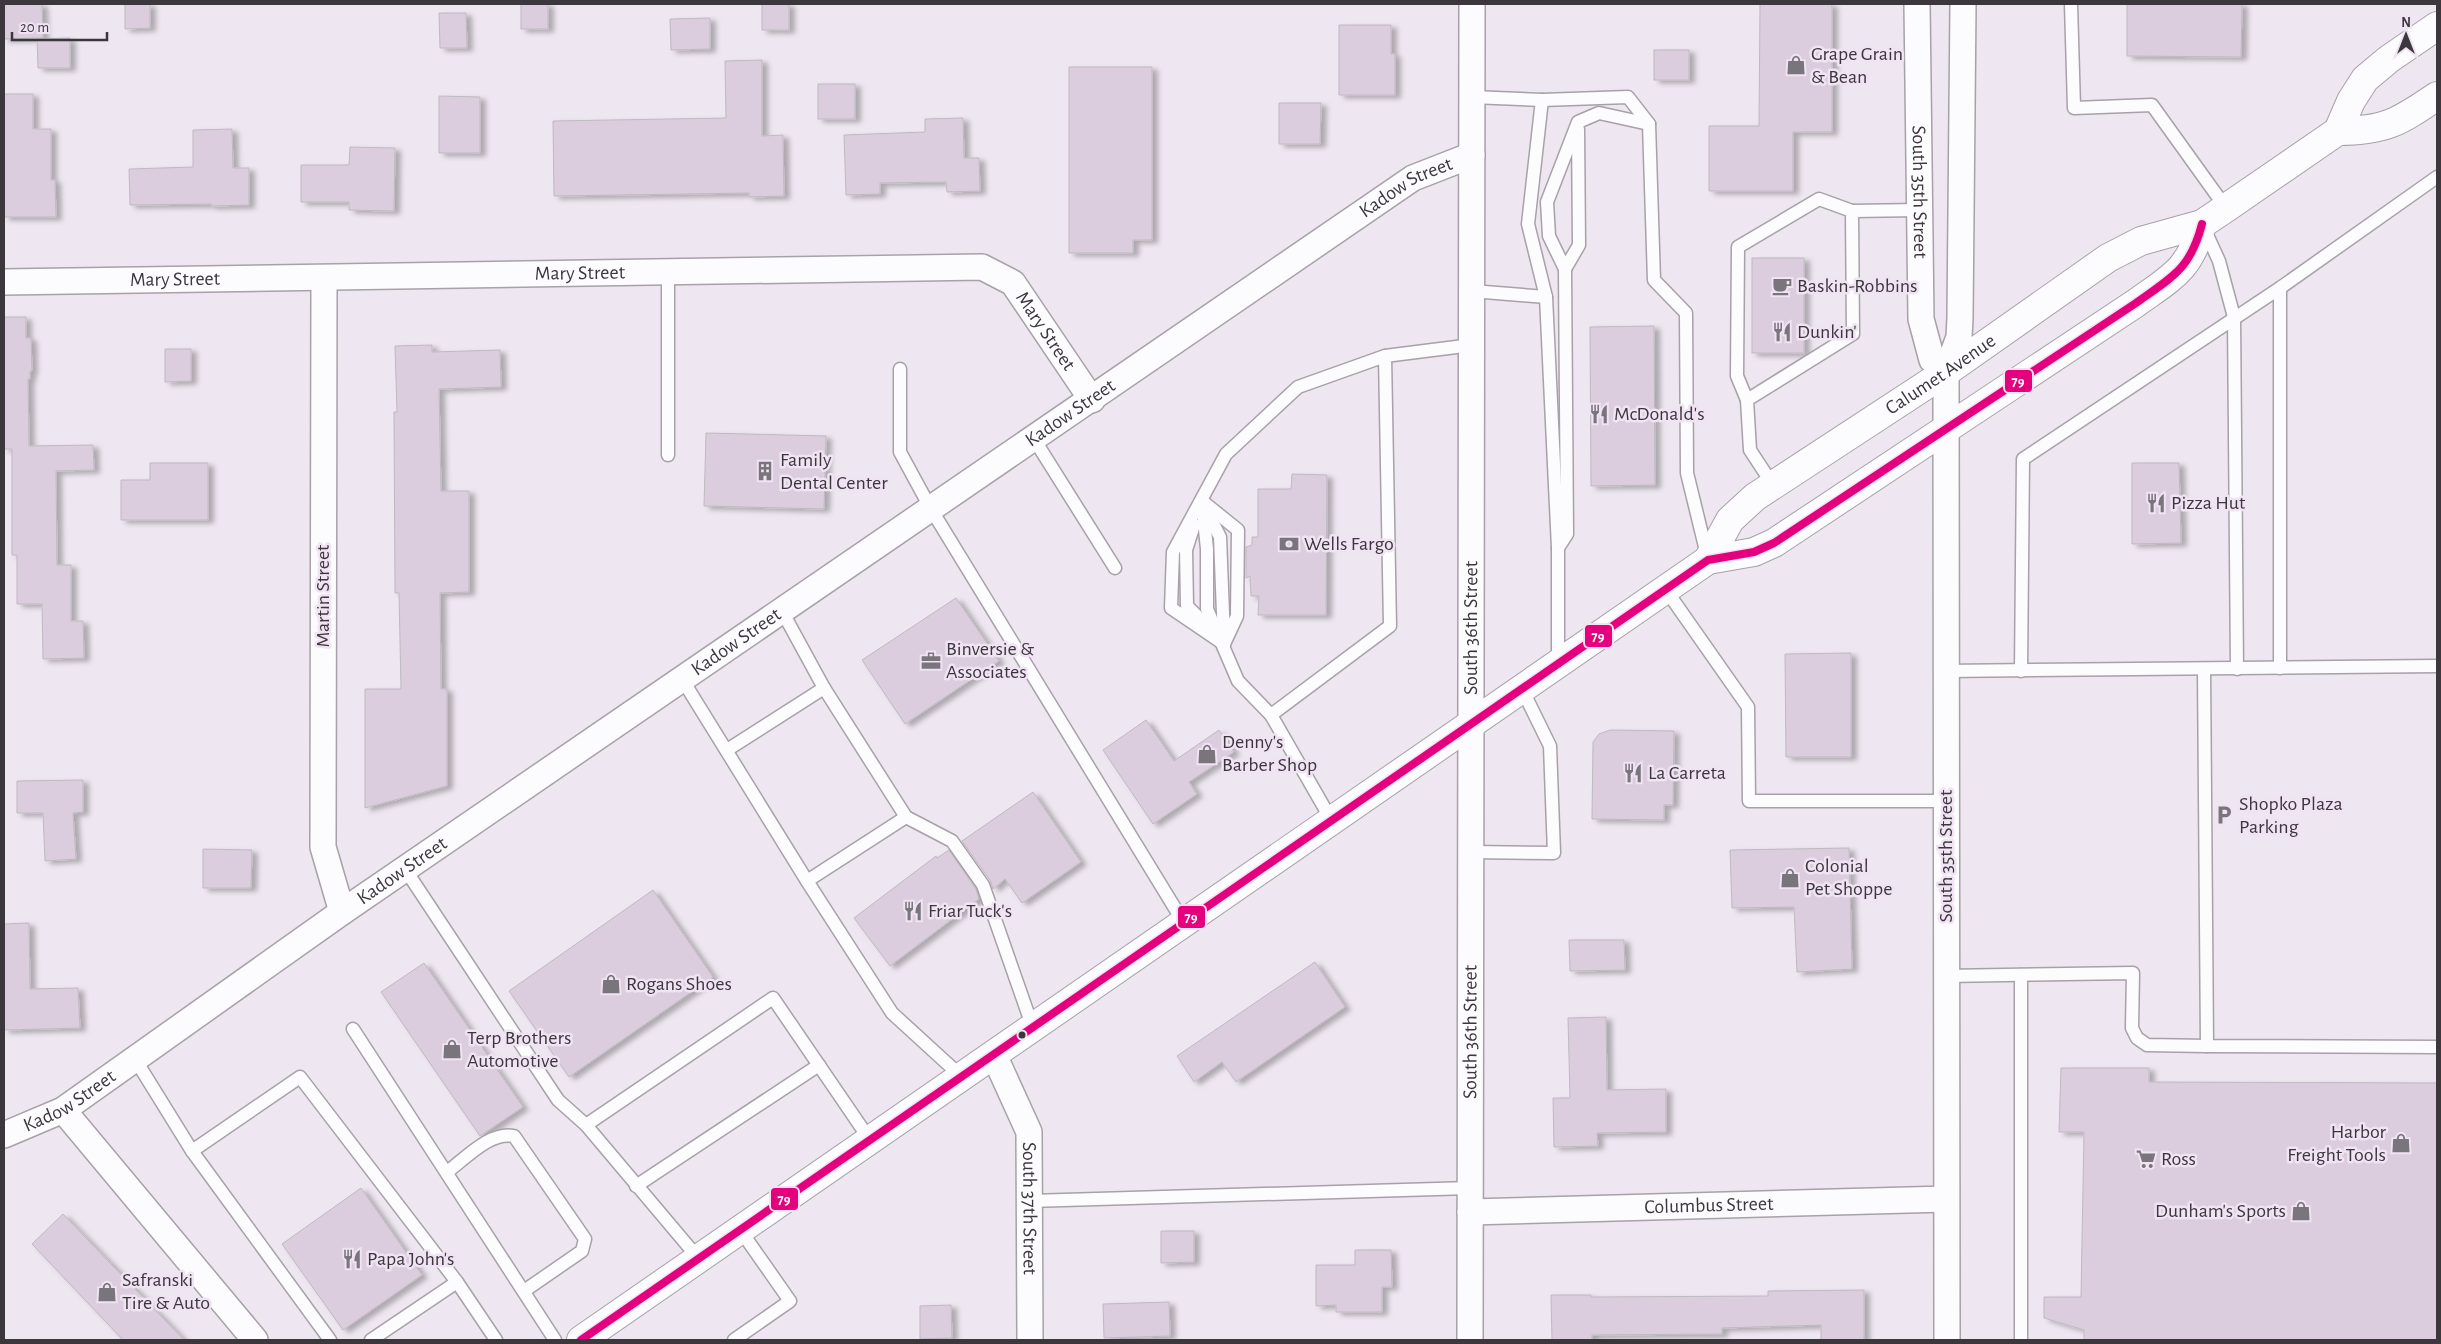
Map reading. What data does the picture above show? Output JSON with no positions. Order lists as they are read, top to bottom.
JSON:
{
  "streets": {
    "main road": ["Calumet Avenue"],
    "street": [
      "Kadow Street",
      "South 35th Street",
      "Mary Street",
      "Martin Street",
      "South 36th Street",
      "Columbus Street",
      "South 37th Street"
    ]
  },
  "crossings": [
    ["Kadow Street", "Mary Street"],
    ["Kadow Street", "Martin Street"],
    ["Kadow Street", "South 36th Street"],
    ["South 35th Street", "Calumet Avenue"],
    ["South 35th Street", "Columbus Street"],
    ["Mary Street", "Martin Street"],
    ["Calumet Avenue", "South 36th Street"],
    ["Calumet Avenue", "South 37th Street"],
    ["South 36th Street", "Columbus Street"]
  ],
  "places": {
    "shop": [
      "Grape Grain & Bean",
      "Denny's Barber Shop",
      "Colonial Pet Shoppe",
      "Rogans Shoes",
      "Terp Brothers Automotive",
      "Harbor Freight Tools",
      "Dunham's Sports",
      "Safranski Tire & Auto"
    ],
    "cafe": ["Baskin-Robbins"],
    "restaurant": [
      "Dunkin'",
      "McDonald's",
      "Pizza Hut",
      "La Carreta",
      "Friar Tuck's",
      "Papa John's"
    ],
    "building": ["Family Dental Center"],
    "bank": ["Wells Fargo"],
    "office": ["Binversie & Associates"],
    "parking": ["Shopko Plaza Parking"],
    "supermarket": ["Ross"]
  },
  "lines": ["transit line 79"],
  "scale_bar": "20 m",
  "north": "top"
}
